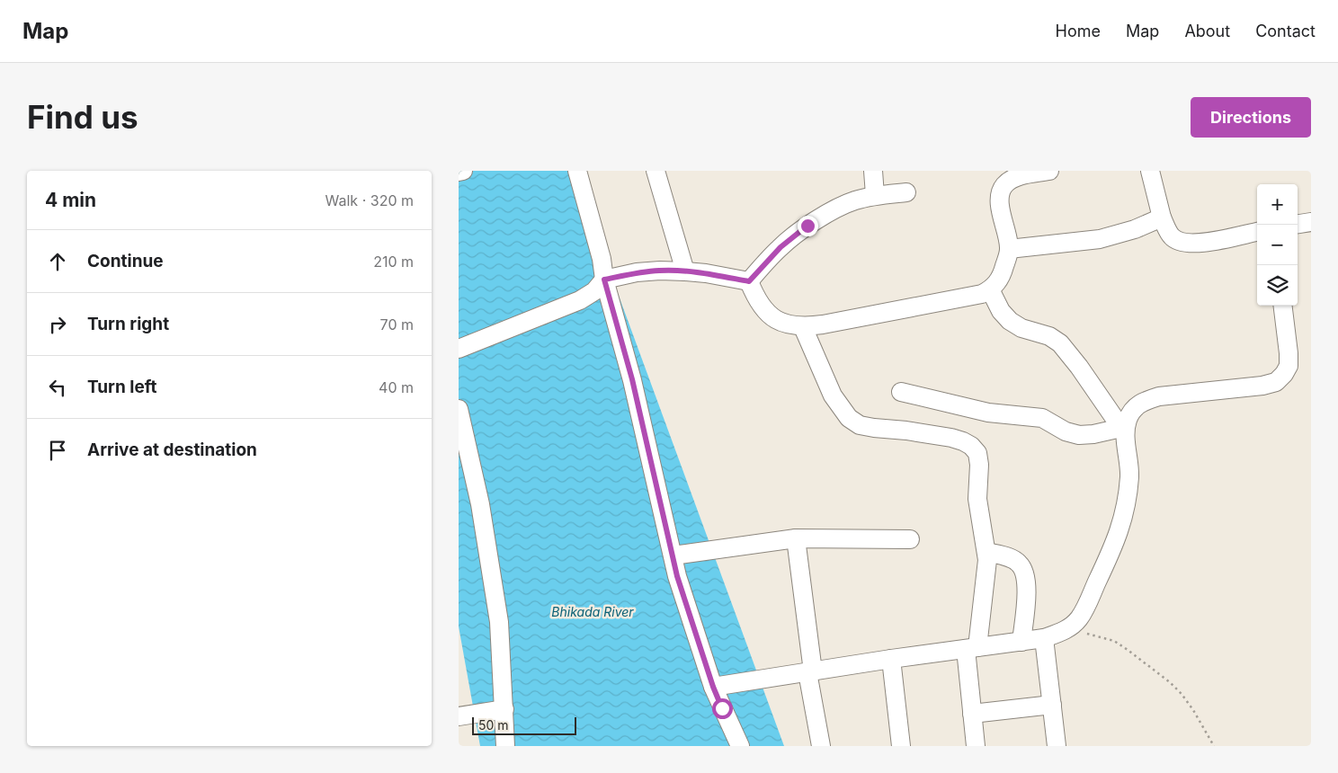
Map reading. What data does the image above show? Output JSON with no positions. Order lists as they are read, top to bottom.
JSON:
{
  "water": ["Bhikada River"],
  "scale_bar": "50 m",
  "page": {
    "header": "Map",
    "nav": [
      "Home",
      "Map",
      "About",
      "Contact"
    ],
    "buttons": "Directions",
    "title": "Find us",
    "heading": ["4 min", "Walk · 320 m"],
    "map_buttons": ["+", "−"],
    "list": [
      ["Continue", "210 m"],
      ["Turn right", "70 m"],
      ["Turn left", "40 m"],
      "Arrive at destination"
    ],
    "scale": "50 m"
  }
}
